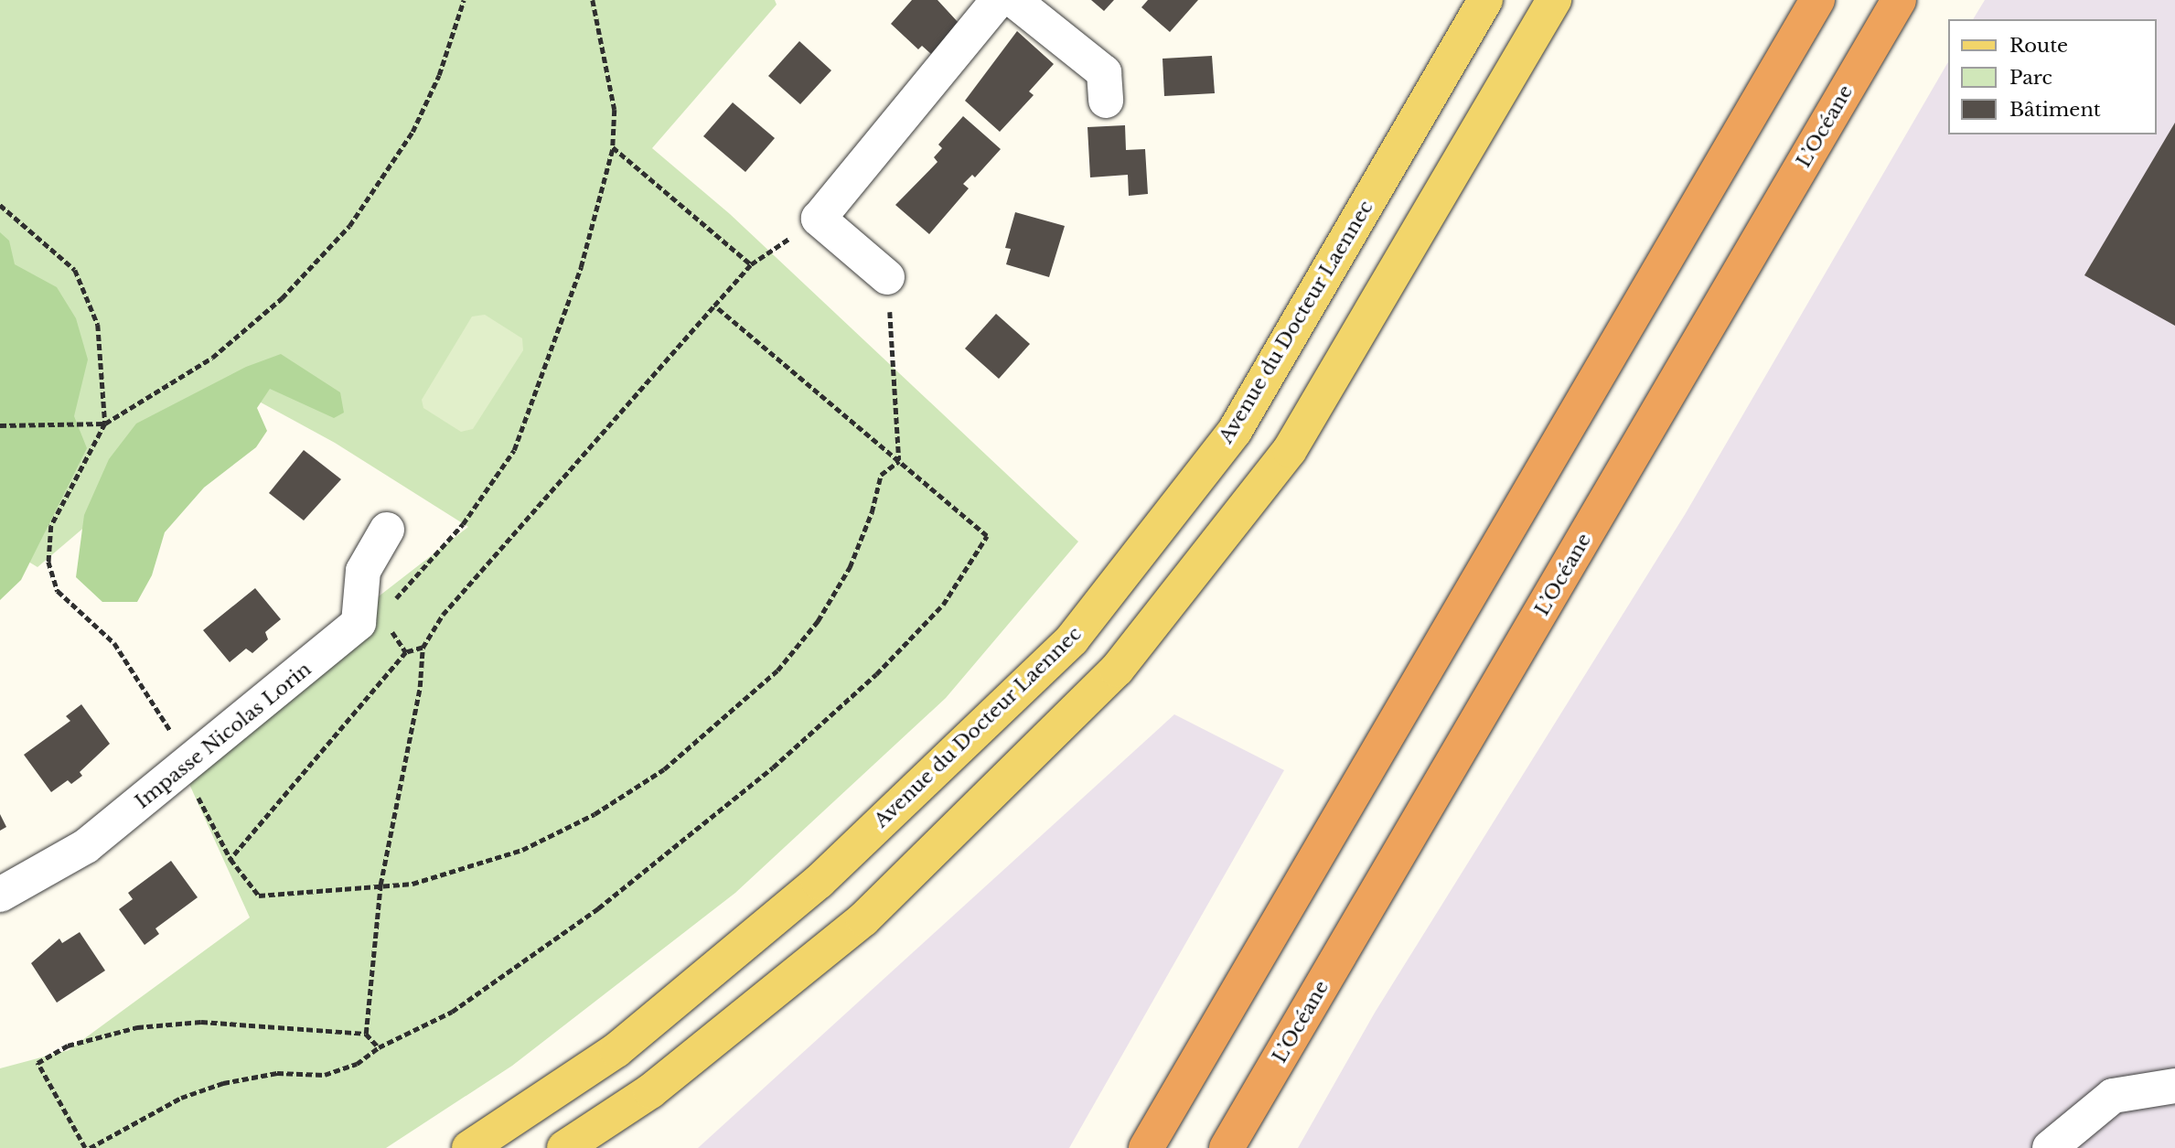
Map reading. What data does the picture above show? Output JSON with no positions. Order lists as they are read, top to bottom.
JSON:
{
  "streets": {
    "highway": ["L’Océane"],
    "main road": ["Avenue du Docteur Laennec"],
    "street": ["Impasse Nicolas Lorin"]
  },
  "legend": ["Route", "Parc", "Bâtiment"]
}
